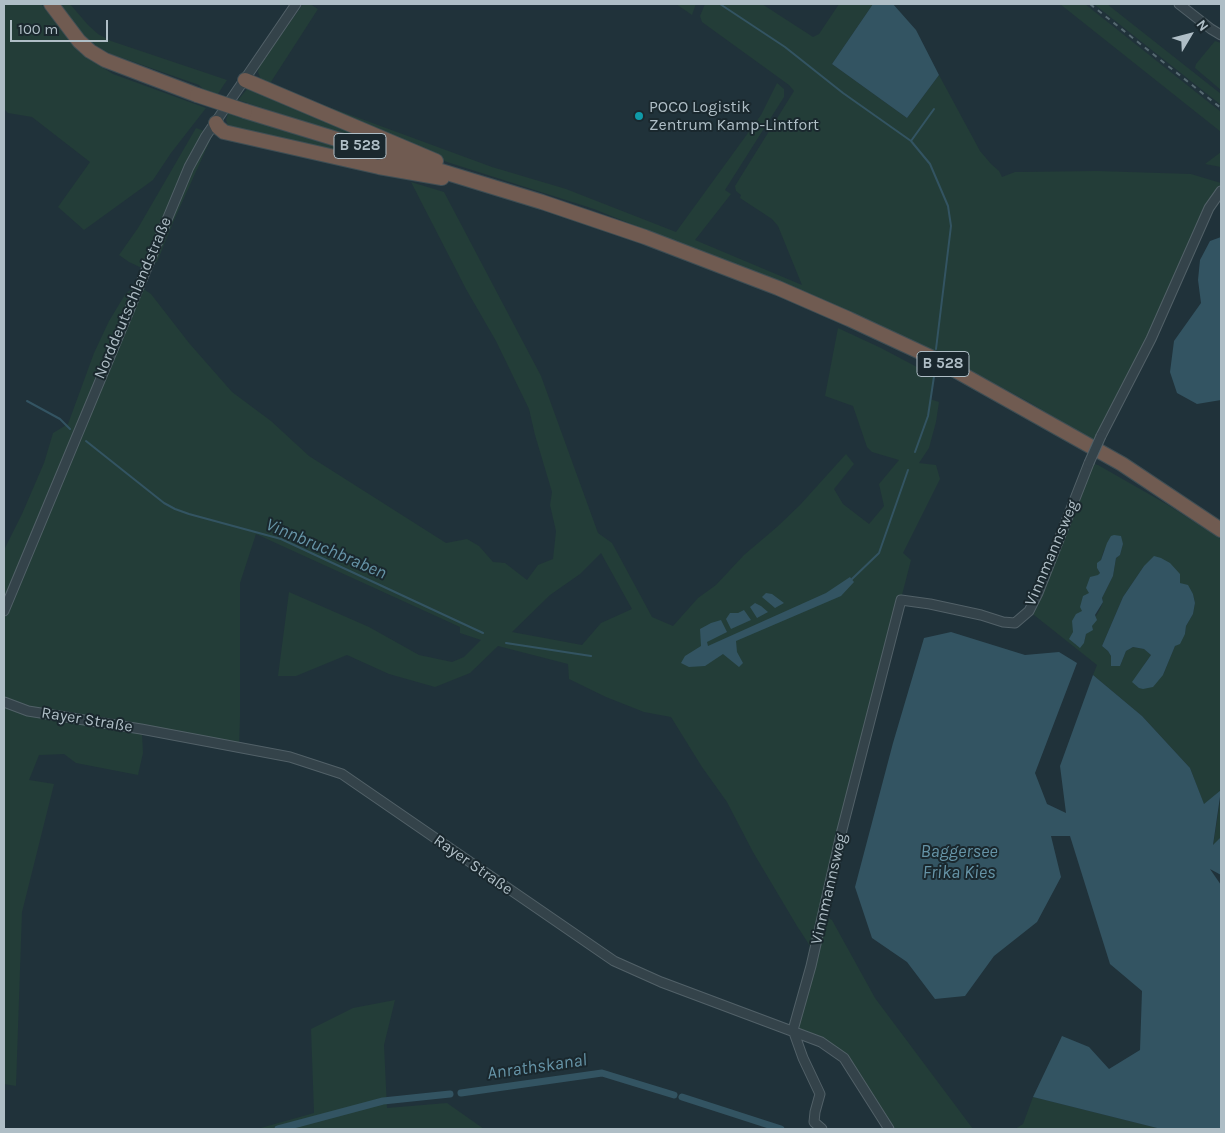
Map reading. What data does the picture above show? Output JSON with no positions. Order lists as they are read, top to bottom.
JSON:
{
  "streets": {
    "highway": ["B 528"],
    "street": ["Norddeutschlandstraße", "Vinnmannsweg", "Rayer Straße"]
  },
  "crossings": [
    ["Vinnmannsweg", "Rayer Straße"]
  ],
  "water": ["Vinnbruchbraben", "Baggersee Frika Kies", "Anrathskanal"],
  "places": ["POCO Logistik Zentrum Kamp-Lintfort"],
  "scale_bar": "100 m",
  "north": "top right"
}
